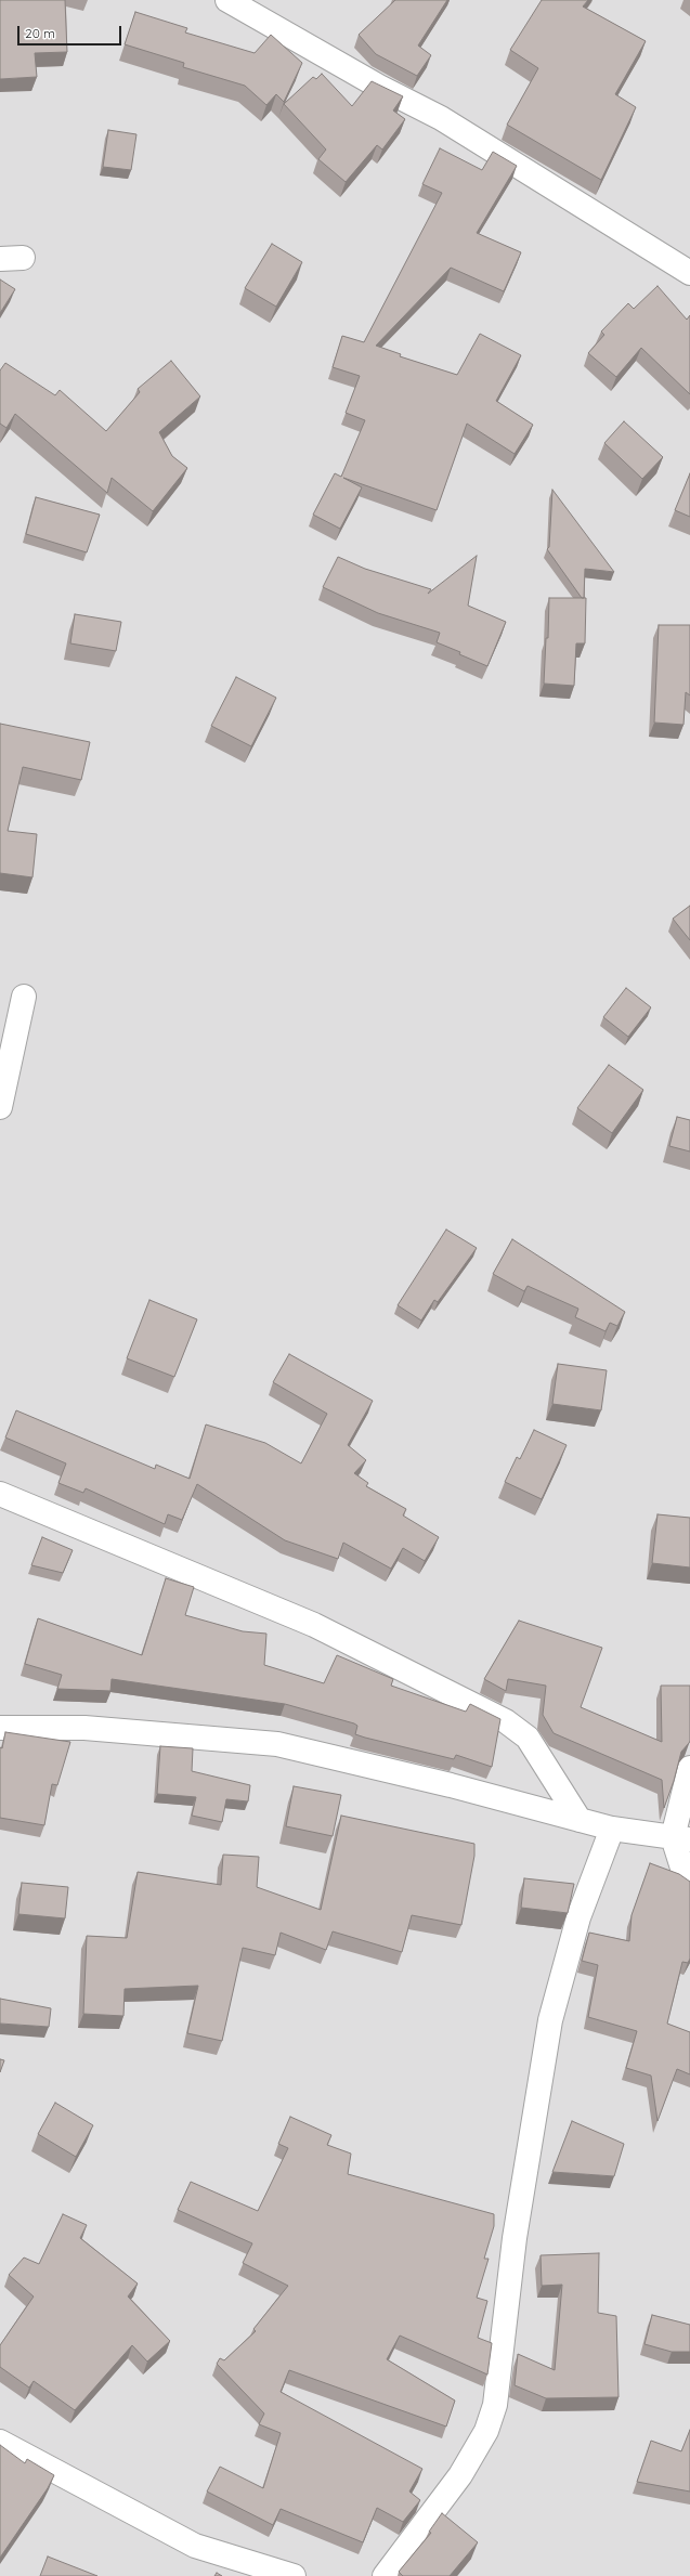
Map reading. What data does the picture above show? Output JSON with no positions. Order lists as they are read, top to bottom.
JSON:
{
  "scale_bar": "20 m"
}
